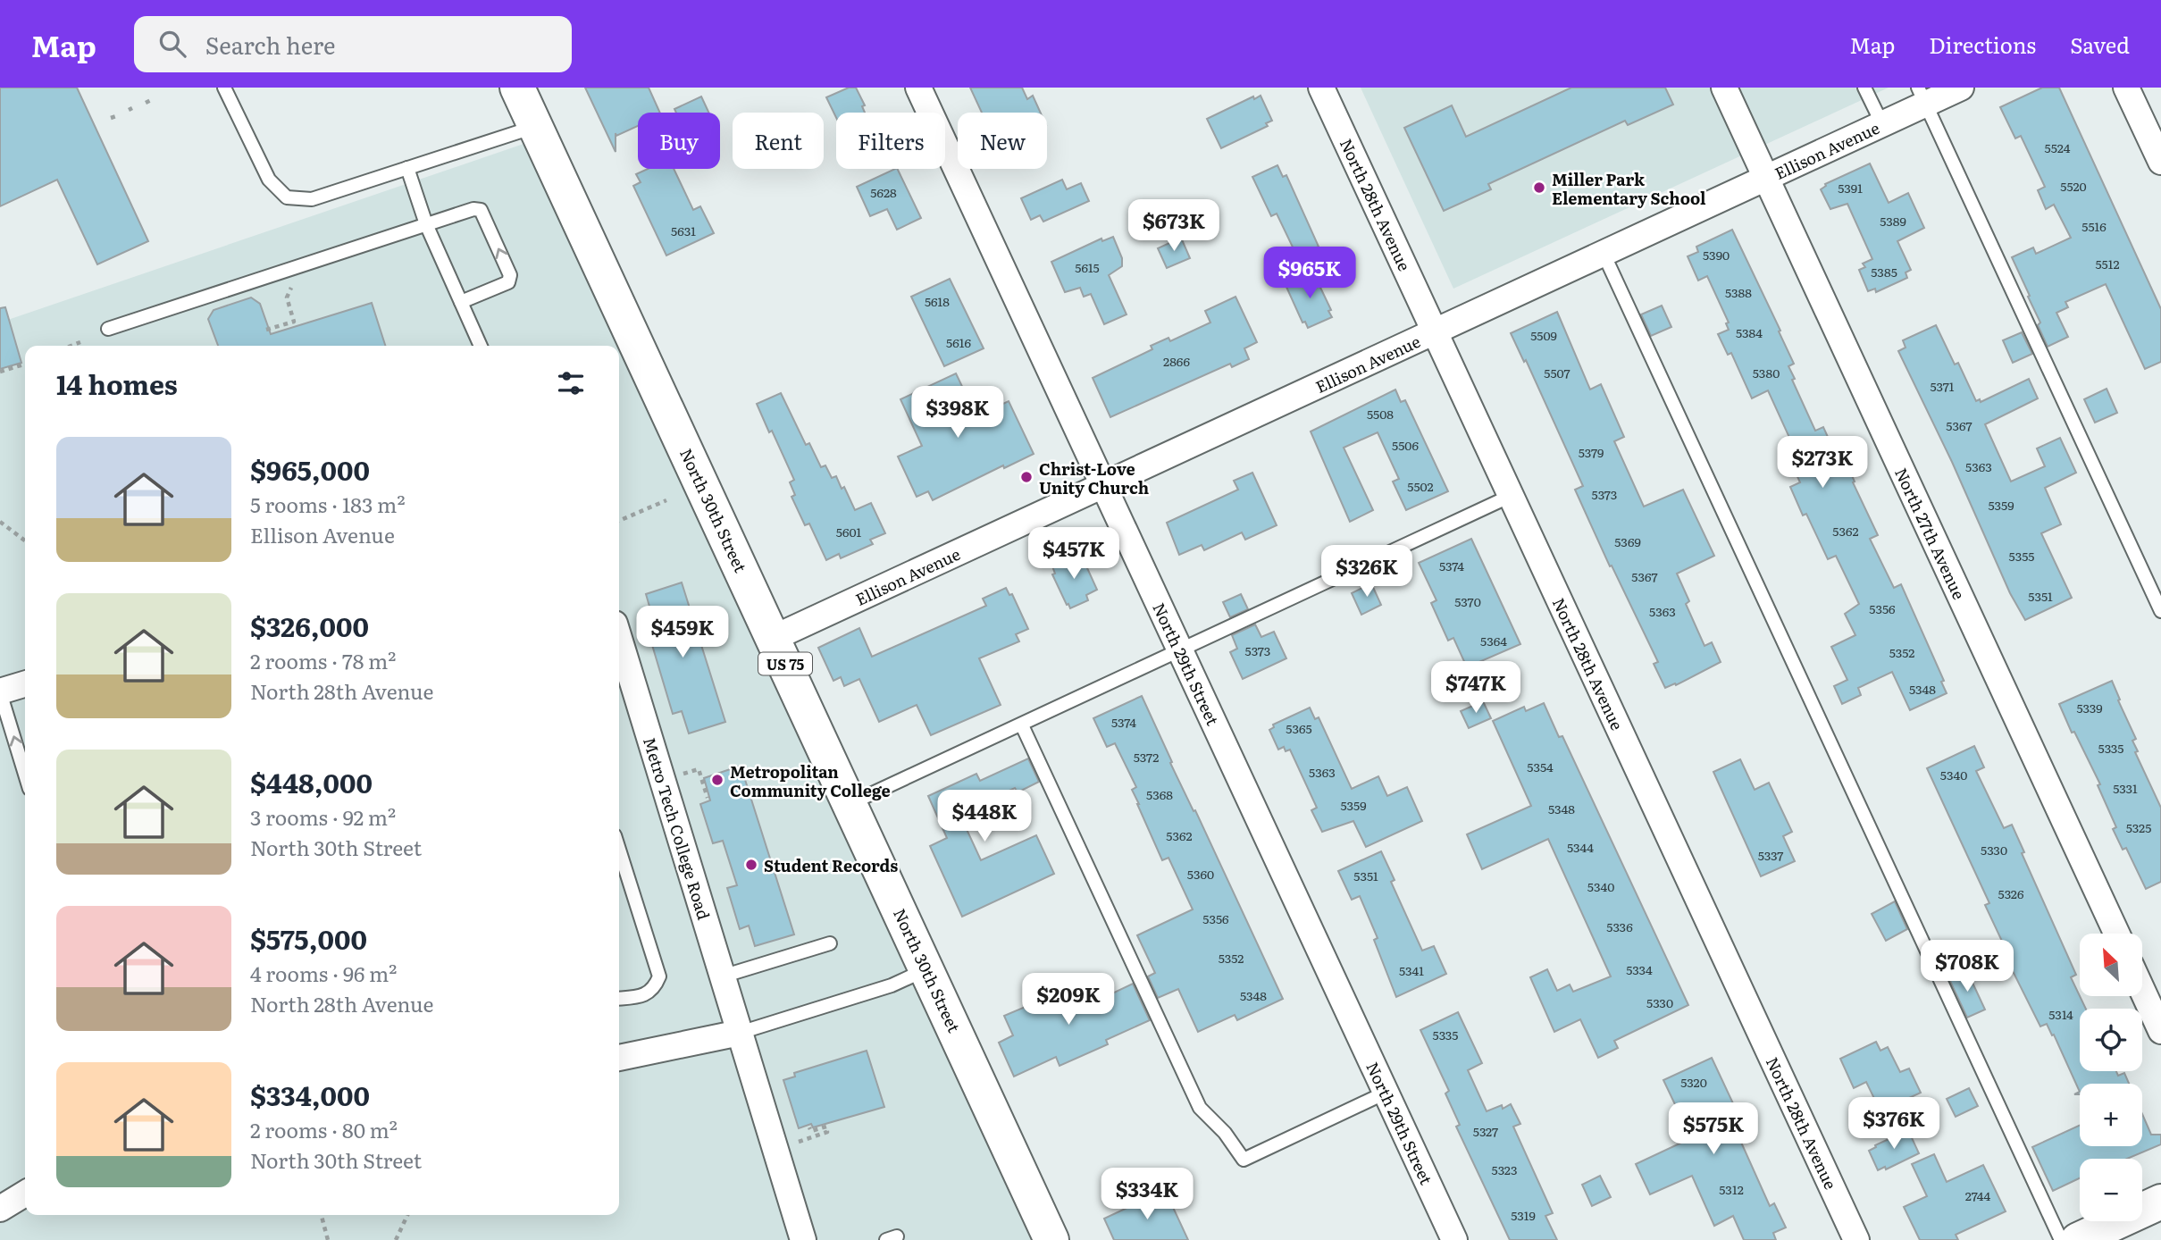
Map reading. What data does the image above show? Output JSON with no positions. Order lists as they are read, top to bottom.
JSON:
{
  "streets": {
    "main road": ["North 30th Street", "US 75"],
    "street": [
      "Ellison Avenue",
      "North 28th Avenue",
      "North 27th Avenue",
      "North 29th Street",
      "Metro Tech College Road"
    ]
  },
  "crossings": [
    ["Ellison Avenue", "North 28th Avenue"],
    ["Ellison Avenue", "North 30th Street"],
    ["Ellison Avenue", "North 27th Avenue"],
    ["Ellison Avenue", "North 29th Street"]
  ],
  "places": [
    "Miller Park Elementary School",
    "Christ-Love Unity Church",
    "Metropolitan Community College",
    "Student Records"
  ],
  "house_numbers": [
    "5524",
    "5520",
    "5391",
    "5628",
    "5389",
    "5516",
    "5631",
    "5390",
    "5512",
    "5615",
    "5385",
    "5388",
    "5618",
    "5384",
    "5509",
    "5616",
    "2866",
    "5507",
    "5380",
    "5371",
    "5508",
    "5367",
    "5506",
    "5379",
    "5363",
    "5502",
    "5373",
    "5359",
    "5362",
    "5601",
    "5369",
    "5355",
    "5374",
    "5367",
    "5351",
    "5370",
    "5356",
    "5363",
    "5364",
    "5373",
    "5352",
    "5348",
    "5339",
    "5374",
    "5365",
    "5335",
    "5372",
    "5354",
    "5363",
    "5340",
    "5331",
    "5368",
    "5359",
    "5348",
    "5325",
    "5362",
    "5344",
    "5330",
    "5337",
    "5360",
    "5351",
    "5340",
    "5326",
    "5356",
    "5336",
    "5352",
    "5334",
    "5341",
    "5348",
    "5330",
    "5314",
    "5335",
    "5320",
    "5327",
    "5323",
    "5312",
    "2744",
    "5319"
  ],
  "north": "top left",
  "page": {
    "header": "Map",
    "search": "Search here",
    "nav": ["Map", "Directions", "Saved"],
    "chip": [
      "Buy",
      "Rent",
      "Filters",
      "New"
    ],
    "price": [
      "$673K",
      "$965K",
      "$398K",
      "$273K",
      "$457K",
      "$326K",
      "$459K",
      "$747K",
      "$448K",
      "$708K",
      "$209K",
      "$376K",
      "$575K",
      "$334K"
    ],
    "heading": "14 homes",
    "list": [
      {
        "name": "$965,000",
        "note": "5 rooms · 183 m² · Ellison Avenue"
      },
      {
        "name": "$326,000",
        "note": "2 rooms · 78 m² · North 28th Avenue"
      },
      {
        "name": "$448,000",
        "note": "3 rooms · 92 m² · North 30th Street"
      },
      {
        "name": "$575,000",
        "note": "4 rooms · 96 m² · North 28th Avenue"
      },
      {
        "name": "$334,000",
        "note": "2 rooms · 80 m² · North 30th Street"
      }
    ],
    "map_buttons": ["+", "−"]
  }
}
